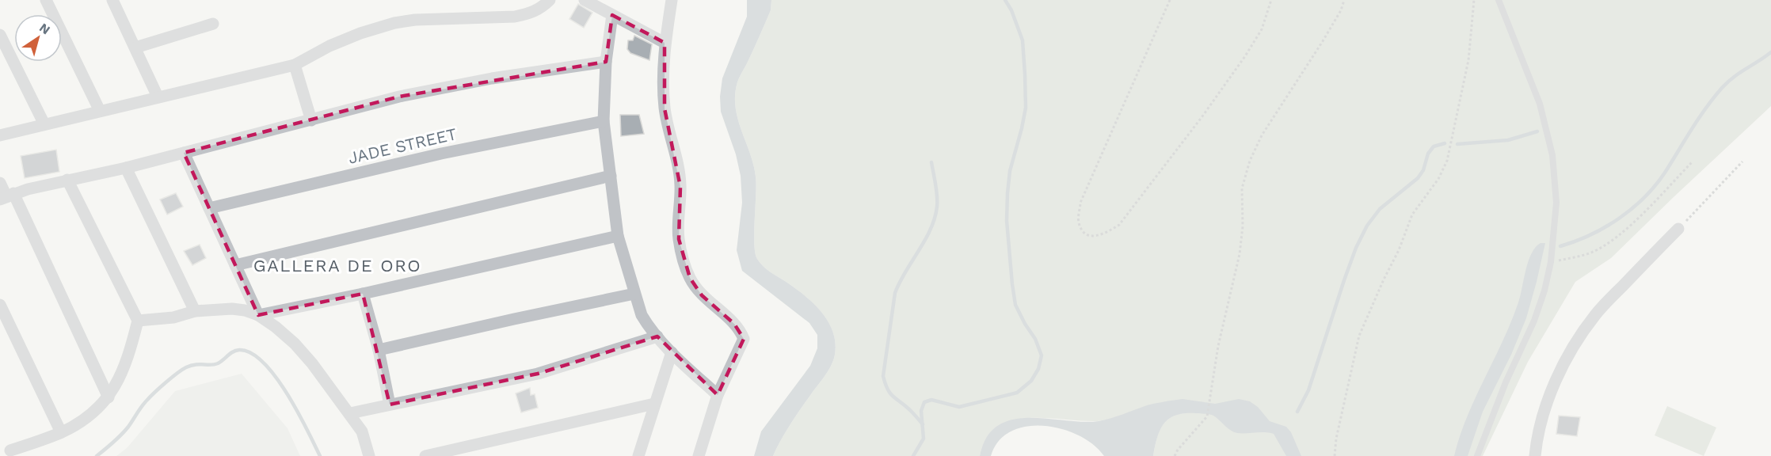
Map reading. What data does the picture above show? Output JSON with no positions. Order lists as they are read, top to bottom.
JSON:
{
  "streets": {
    "street": ["JADE STREET"]
  },
  "districts": ["GALLERA DE ORO"],
  "north": "top right"
}
